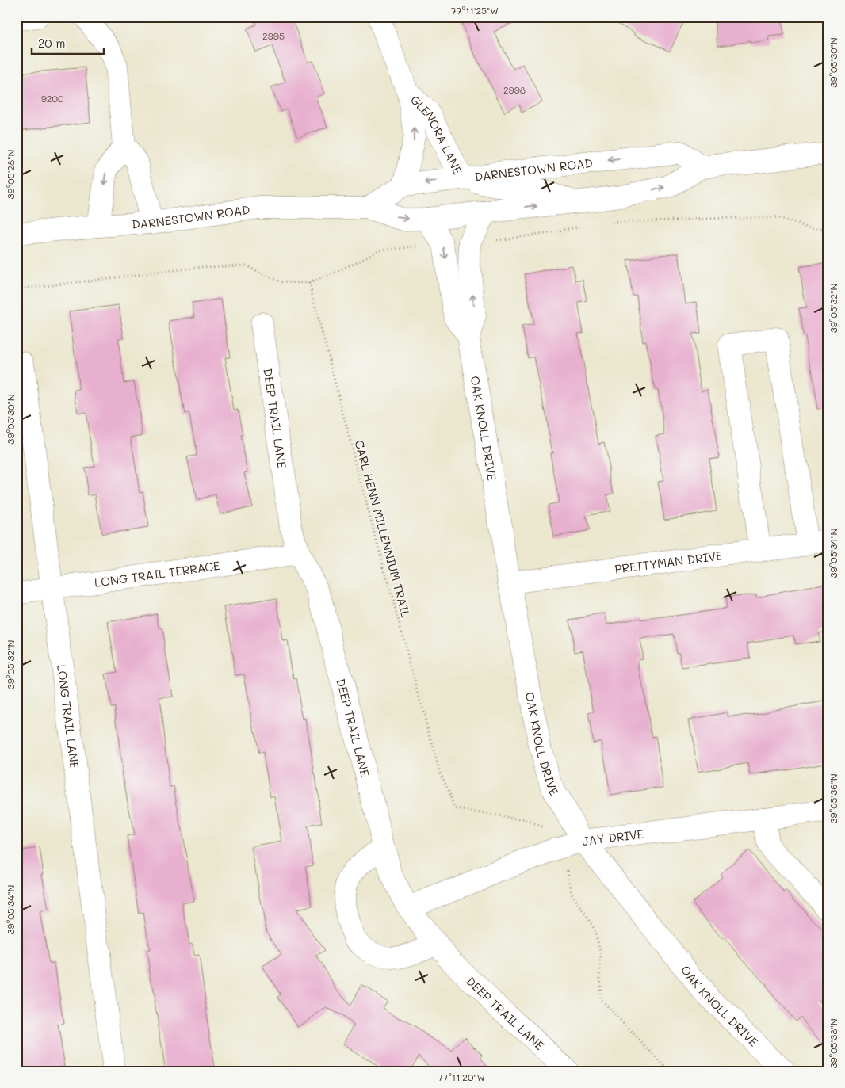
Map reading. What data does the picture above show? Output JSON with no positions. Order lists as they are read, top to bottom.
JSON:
{
  "streets": {
    "street": [
      "GLENORA LANE",
      "DARNESTOWN ROAD",
      "DEEP TRAIL LANE",
      "OAK KNOLL DRIVE",
      "PRETTYMAN DRIVE",
      "LONG TRAIL TERRACE",
      "LONG TRAIL LANE",
      "JAY DRIVE"
    ],
    "path": ["CARL HENN MILLENNIUM TRAIL"]
  },
  "crossings": [
    ["GLENORA LANE", "DARNESTOWN ROAD"],
    ["DARNESTOWN ROAD", "OAK KNOLL DRIVE"],
    ["DEEP TRAIL LANE", "LONG TRAIL TERRACE"],
    ["DEEP TRAIL LANE", "JAY DRIVE"],
    ["OAK KNOLL DRIVE", "PRETTYMAN DRIVE"],
    ["OAK KNOLL DRIVE", "JAY DRIVE"],
    ["LONG TRAIL TERRACE", "LONG TRAIL LANE"]
  ],
  "house_numbers": ["2995", "2998", "9200"],
  "scale_bar": "20 m",
  "coordinates": [
    "77°11'25\"W",
    "39°05'30\"N",
    "39°05'28\"N",
    "39°05'32\"N",
    "39°05'34\"N",
    "39°05'36\"N",
    "39°05'38\"N",
    "77°11'20\"W"
  ]
}
